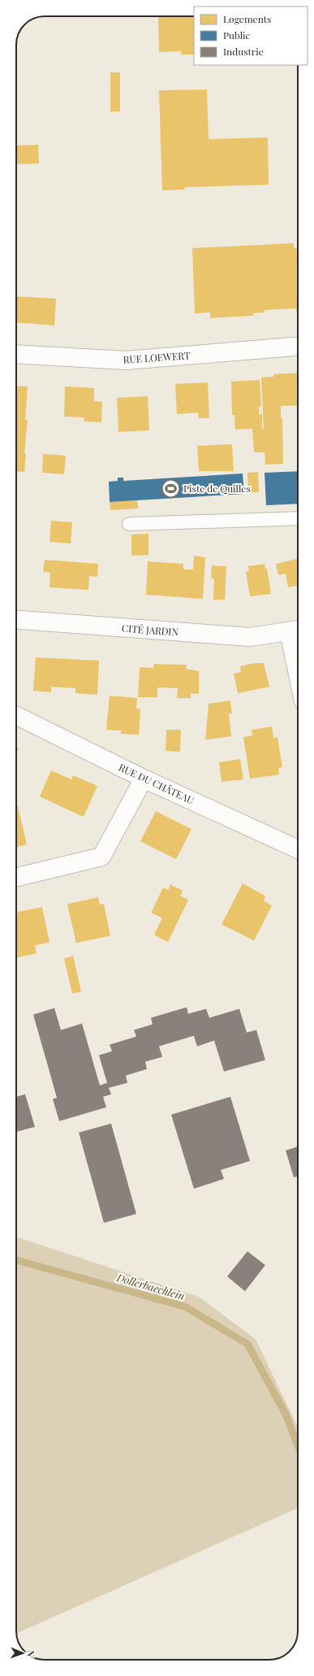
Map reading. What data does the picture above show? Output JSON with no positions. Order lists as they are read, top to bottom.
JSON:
{
  "streets": {
    "street": ["RUE LOEWERT", "CITÉ JARDIN", "RUE DU CHÂTEAU"]
  },
  "water": ["Dollerbaechlein"],
  "places": {
    "sports": ["Piste de Quilles"]
  },
  "legend": ["Logements", "Public", "Industrie"],
  "north": "right"
}
